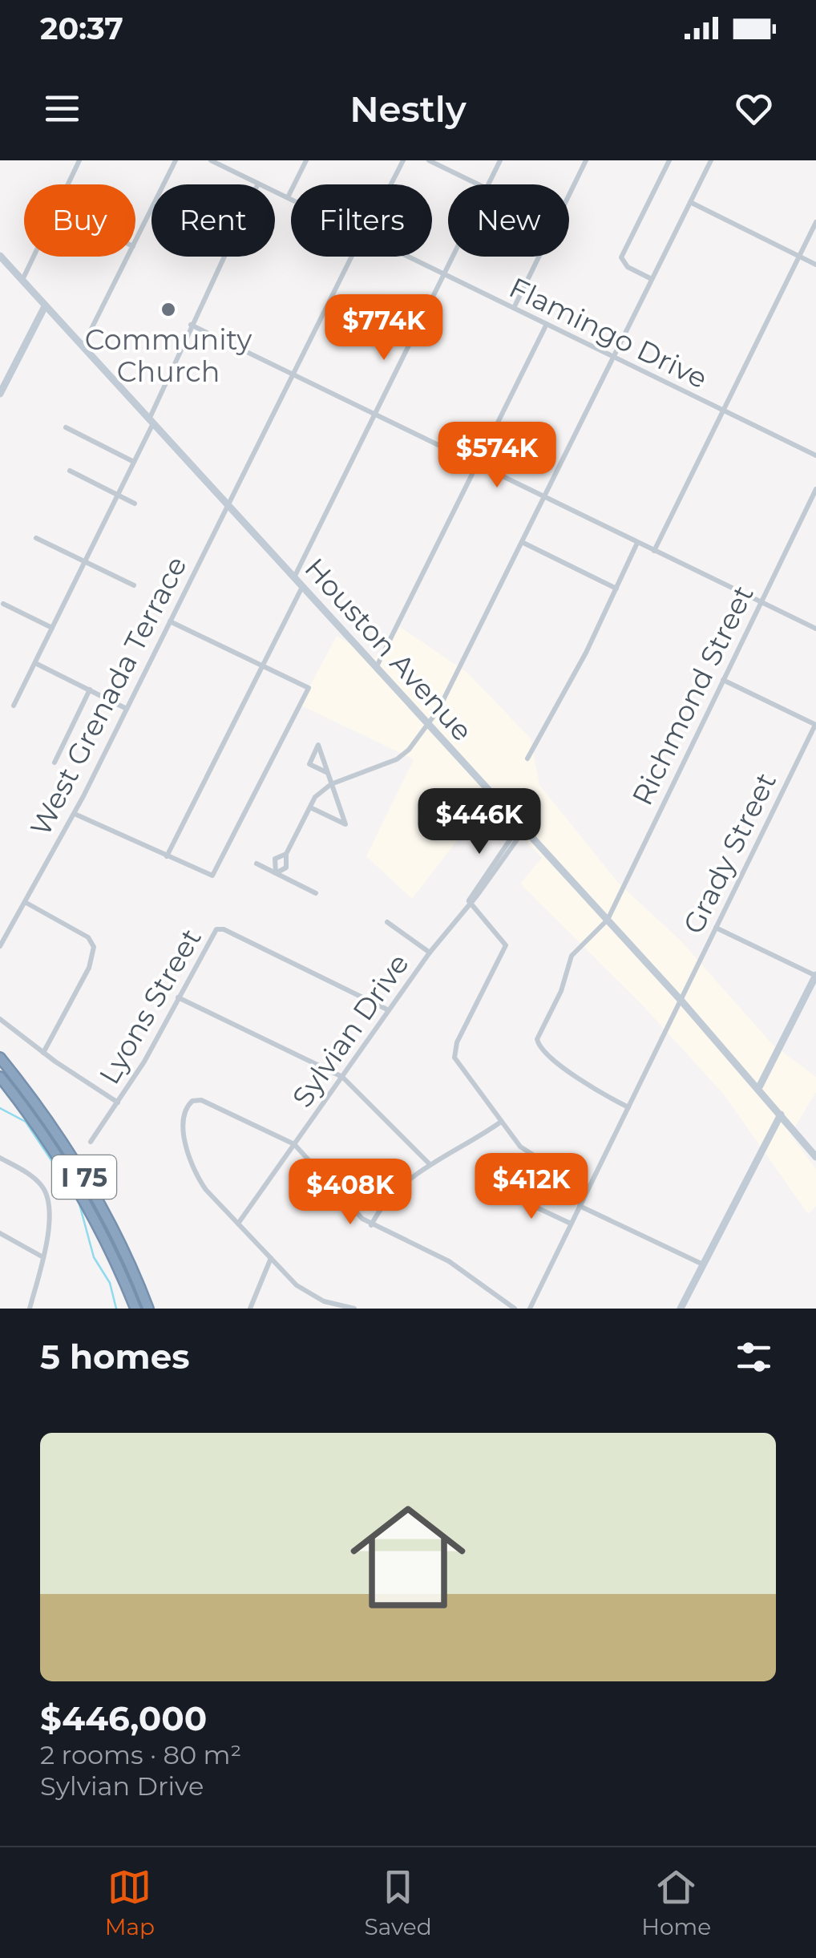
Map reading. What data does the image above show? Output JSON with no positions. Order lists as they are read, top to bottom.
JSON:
{
  "streets": {
    "highway": ["I 75"],
    "street": [
      "Flamingo Drive",
      "Houston Avenue",
      "Richmond Street",
      "West Grenada Terrace",
      "Grady Street",
      "Lyons Street",
      "Sylvian Drive"
    ]
  },
  "crossings": [
    ["Houston Avenue", "Richmond Street"],
    ["Houston Avenue", "West Grenada Terrace"],
    ["Houston Avenue", "Grady Street"],
    ["Houston Avenue", "Sylvian Drive"],
    ["Richmond Street", "Grady Street"],
    ["Lyons Street", "Sylvian Drive"]
  ],
  "places": ["Community Church"],
  "page": {
    "status": "20:37",
    "header": "Nestly",
    "chip": [
      "Buy",
      "Rent",
      "Filters",
      "New"
    ],
    "price": [
      "$774K",
      "$574K",
      "$446K",
      "$412K",
      "$408K"
    ],
    "heading": "5 homes",
    "list": [
      {
        "name": "$446,000",
        "note": "2 rooms · 80 m² · Sylvian Drive"
      }
    ],
    "tabs": ["Map", "Saved", "Home"]
  }
}
